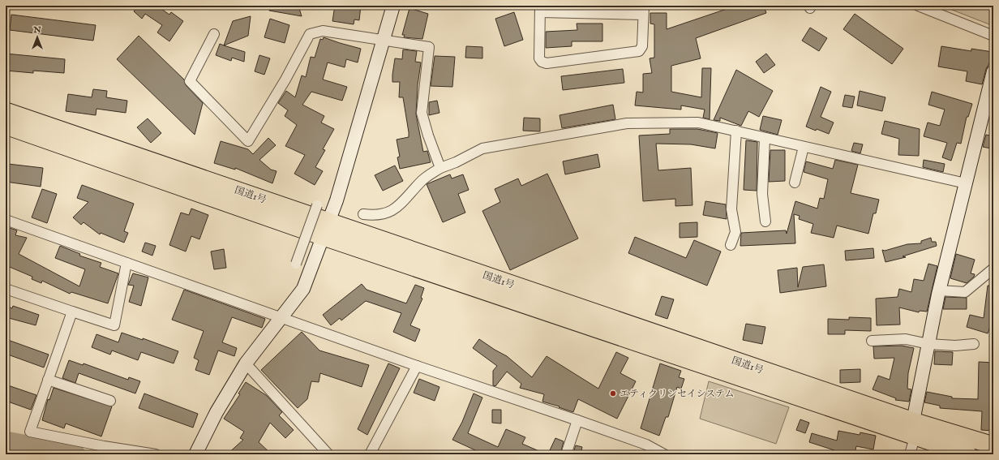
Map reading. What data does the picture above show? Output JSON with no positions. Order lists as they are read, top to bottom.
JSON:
{
  "streets": {
    "highway": ["国道1号"]
  },
  "places": ["エティクリンセイシステム"],
  "north": "top"
}
